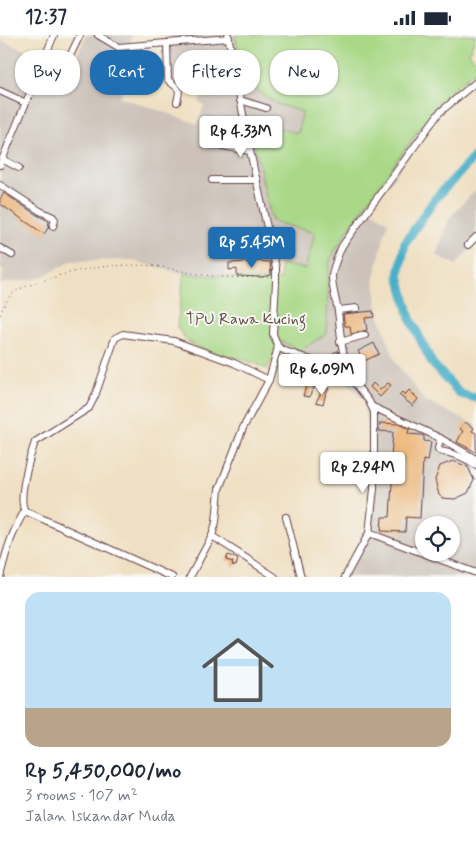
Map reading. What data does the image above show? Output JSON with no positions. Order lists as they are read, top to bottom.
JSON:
{
  "parks": ["TPU Rawa Kucing"],
  "page": {
    "status": "12:37",
    "chip": [
      "Buy",
      "Rent",
      "Filters",
      "New"
    ],
    "price": [
      "Rp 4.33M",
      "Rp 5.45M",
      "Rp 6.09M",
      "Rp 2.94M"
    ],
    "list": [
      {
        "name": "Rp 5,450,000/mo",
        "note": "3 rooms · 107 m² · Jalan Iskandar Muda"
      }
    ]
  }
}
